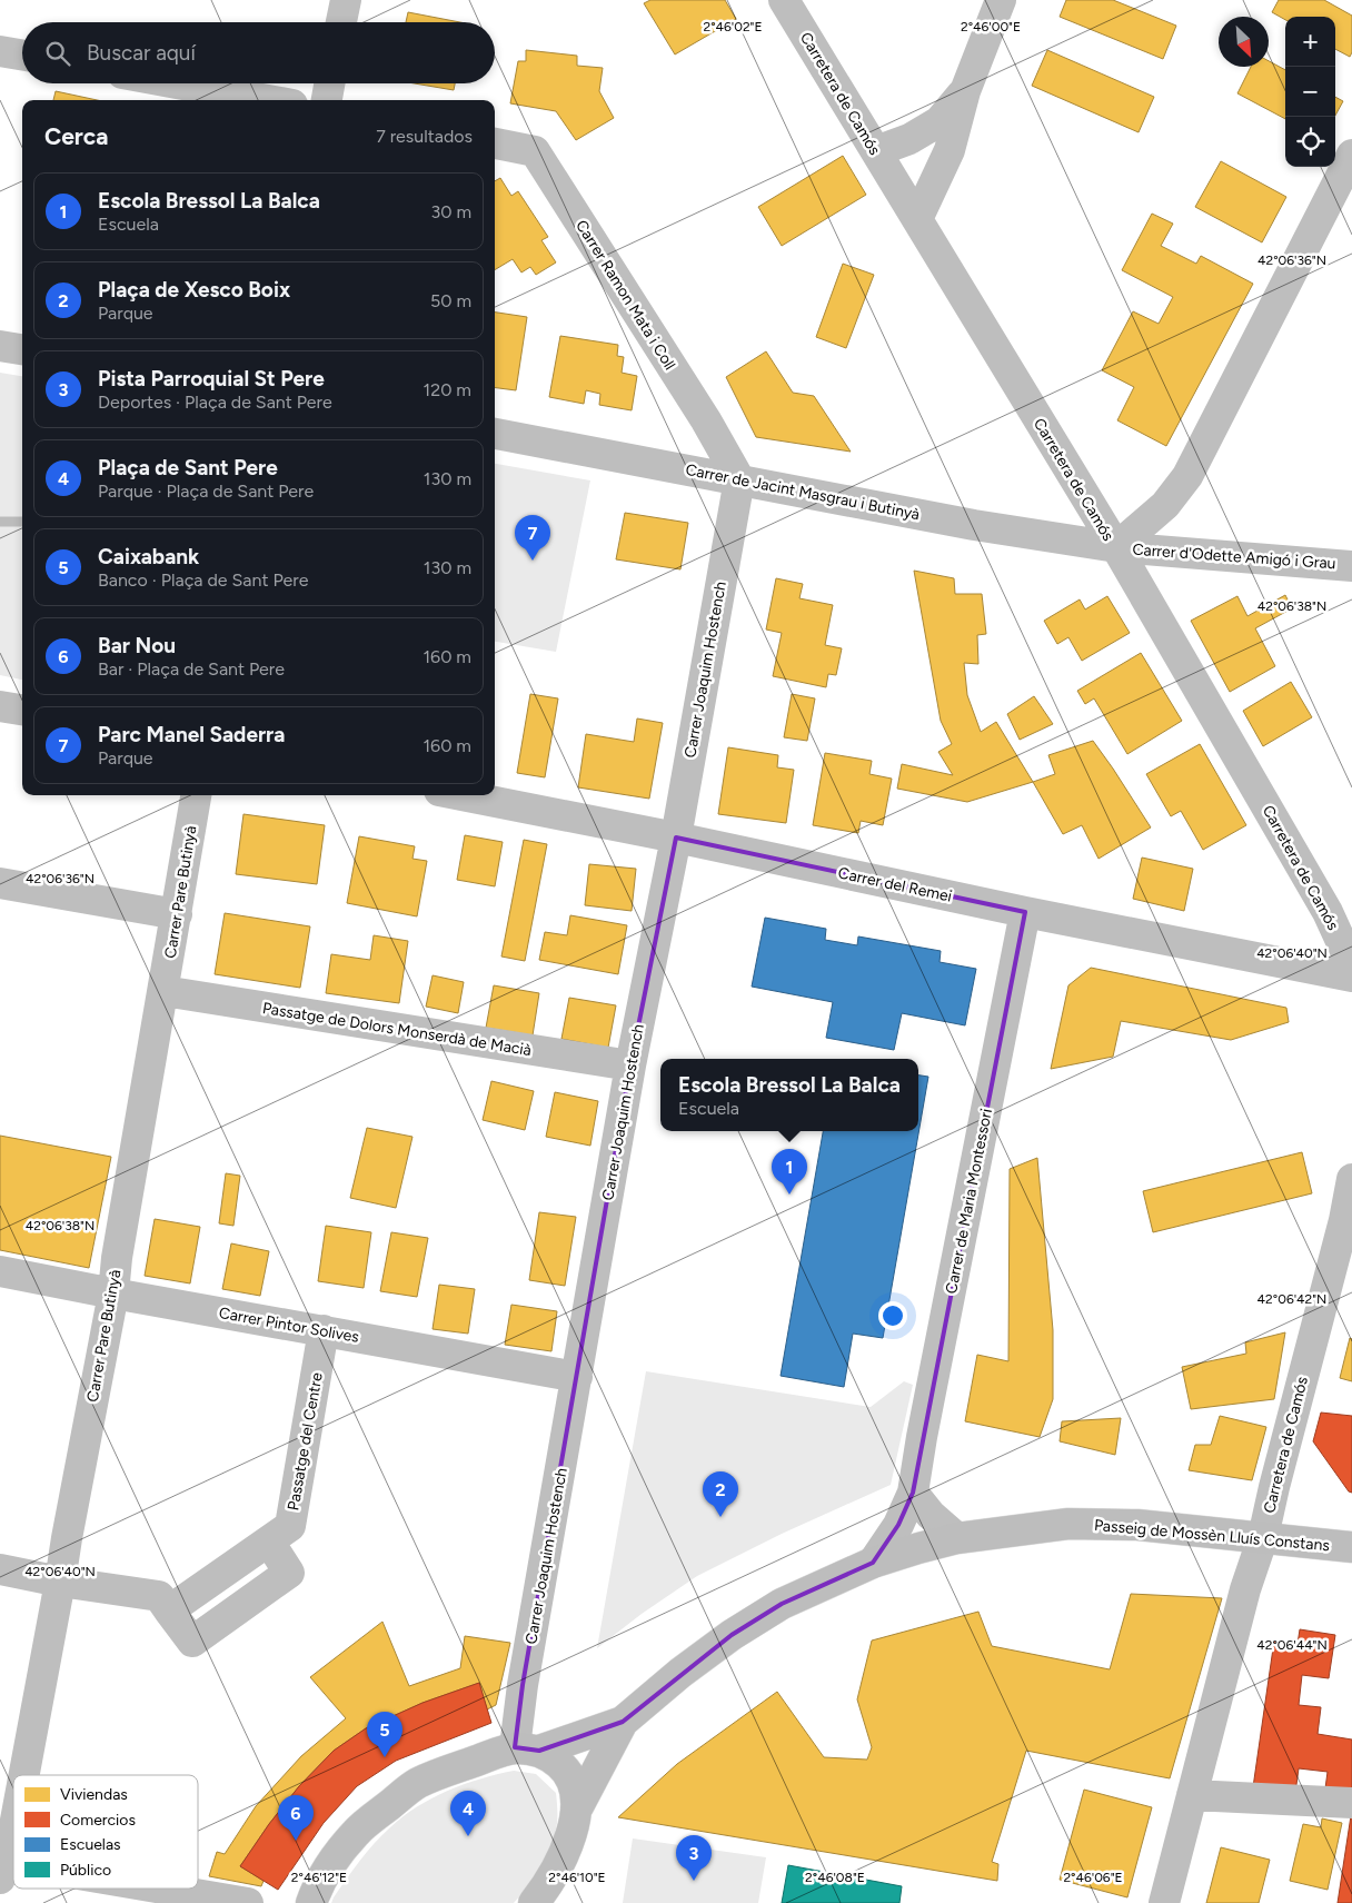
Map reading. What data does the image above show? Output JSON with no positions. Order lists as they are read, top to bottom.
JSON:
{
  "streets": {
    "main road": ["Passeig de Mossèn Lluís Constans"],
    "street": [
      "Carretera de Camós",
      "Carrer Ramon Mata i Coll",
      "Carrer de Jacint Masgrau i Butinyà",
      "Carrer d'Odette Amigó i Grau",
      "Carrer Joaquim Hostench",
      "Carrer del Remei",
      "Carrer Pare Butinyà",
      "Passatge de Dolors Monserdà de Macià",
      "Carrer de Maria Montessori",
      "Carrer Pintor Solives",
      "Passatge del Centre"
    ]
  },
  "crossings": [
    ["Carretera de Camós", "Carrer de Jacint Masgrau i Butinyà"],
    ["Carretera de Camós", "Carrer d'Odette Amigó i Grau"],
    ["Carretera de Camós", "Passeig de Mossèn Lluís Constans"],
    ["Carrer Ramon Mata i Coll", "Carrer de Jacint Masgrau i Butinyà"],
    ["Carrer Ramon Mata i Coll", "Carrer Joaquim Hostench"],
    ["Carrer de Jacint Masgrau i Butinyà", "Carrer d'Odette Amigó i Grau"],
    ["Carrer de Jacint Masgrau i Butinyà", "Carrer Joaquim Hostench"],
    ["Carrer Joaquim Hostench", "Carrer del Remei"],
    ["Carrer Joaquim Hostench", "Passatge de Dolors Monserdà de Macià"],
    ["Carrer Joaquim Hostench", "Carrer Pintor Solives"],
    ["Carrer del Remei", "Carrer de Maria Montessori"],
    ["Carrer Pare Butinyà", "Passatge de Dolors Monserdà de Macià"],
    ["Carrer Pare Butinyà", "Carrer Pintor Solives"],
    ["Carrer Pare Butinyà", "Passatge del Centre"],
    ["Carrer de Maria Montessori", "Passeig de Mossèn Lluís Constans"],
    ["Carrer Pintor Solives", "Passatge del Centre"]
  ],
  "legend": [
    "Viviendas",
    "Comercios",
    "Escuelas",
    "Público"
  ],
  "north": "bottom right",
  "page": {
    "map_buttons": ["+", "−"],
    "search": "Buscar aquí",
    "heading": ["Cerca", "7 resultados"],
    "list": [
      {
        "mark": "1",
        "name": "Escola Bressol La Balca",
        "note": "Escuela",
        "value": "30 m"
      },
      {
        "mark": "2",
        "name": "Plaça de Xesco Boix",
        "note": "Parque",
        "value": "50 m"
      },
      {
        "mark": "3",
        "name": "Pista Parroquial St Pere",
        "note": "Deportes · Plaça de Sant Pere",
        "value": "120 m"
      },
      {
        "mark": "4",
        "name": "Plaça de Sant Pere",
        "note": "Parque · Plaça de Sant Pere",
        "value": "130 m"
      },
      {
        "mark": "5",
        "name": "Caixabank",
        "note": "Banco · Plaça de Sant Pere",
        "value": "130 m"
      },
      {
        "mark": "6",
        "name": "Bar Nou",
        "note": "Bar · Plaça de Sant Pere",
        "value": "160 m"
      },
      {
        "mark": "7",
        "name": "Parc Manel Saderra",
        "note": "Parque",
        "value": "160 m"
      }
    ],
    "pins": [
      "7",
      "1",
      "2",
      "5",
      "4",
      "6",
      "3"
    ],
    "popup": ["Escola Bressol La Balca", "Escuela"]
  },
  "coordinates": [
    "2°46'02\"E",
    "2°46'00\"E",
    "42°06'36\"N",
    "42°06'38\"N",
    "42°06'40\"N",
    "42°06'42\"N",
    "42°06'44\"N",
    "2°46'12\"E",
    "2°46'10\"E",
    "2°46'08\"E",
    "2°46'06\"E"
  ]
}
